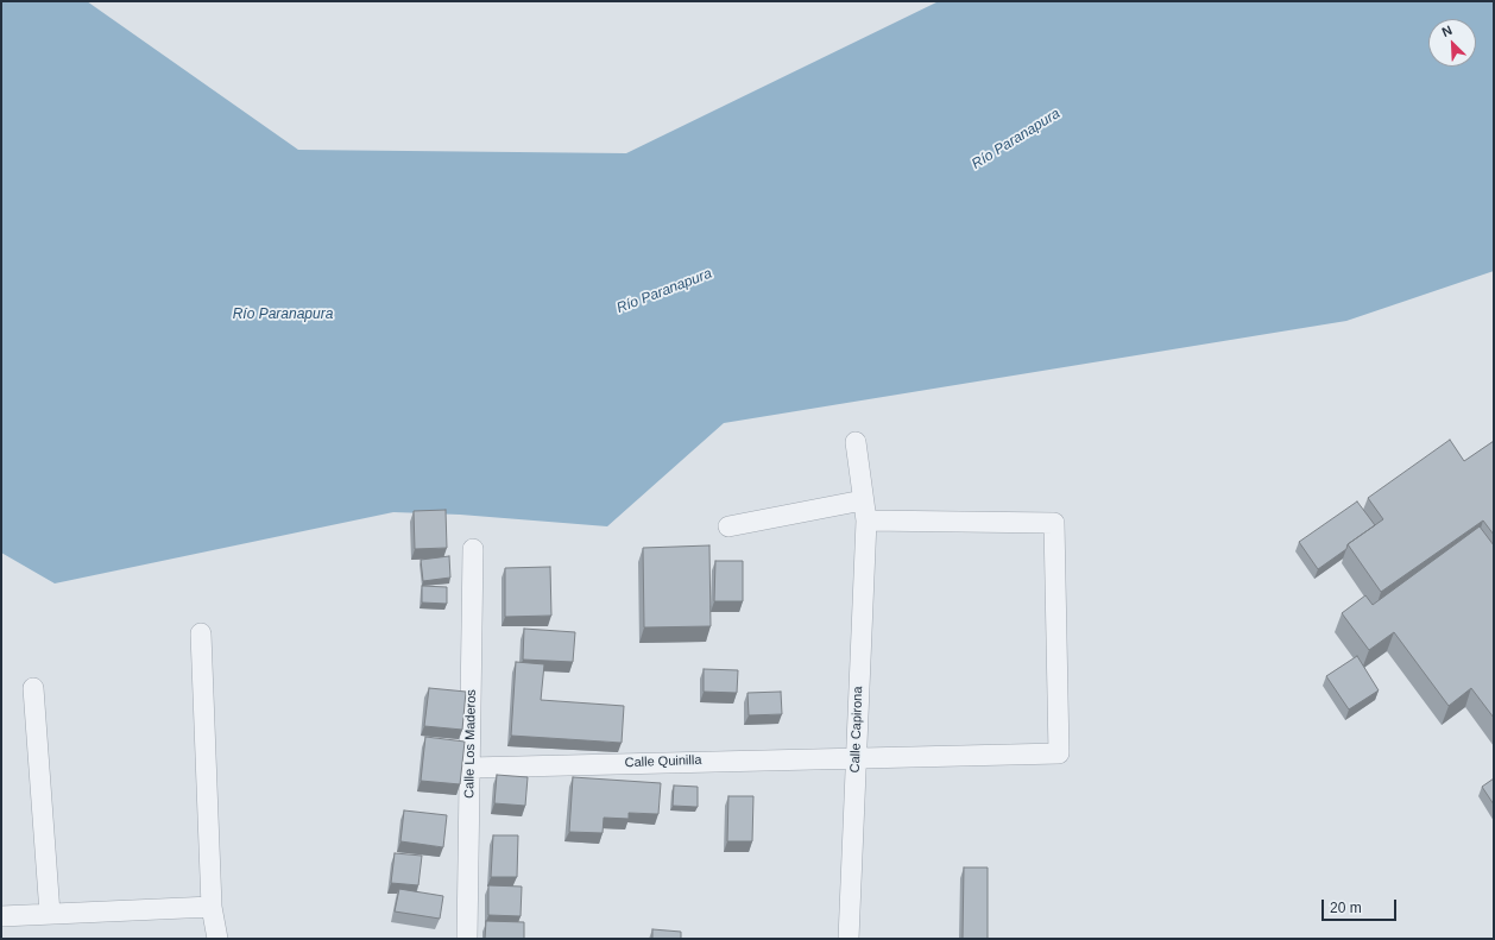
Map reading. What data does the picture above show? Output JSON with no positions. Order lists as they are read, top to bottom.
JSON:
{
  "streets": {
    "street": ["Calle Capirona", "Calle Los Maderos", "Calle Quinilla"]
  },
  "crossings": [
    ["Calle Capirona", "Calle Quinilla"],
    ["Calle Los Maderos", "Calle Quinilla"]
  ],
  "water": ["Río Paranapura"],
  "scale_bar": "20 m",
  "north": "top left"
}
